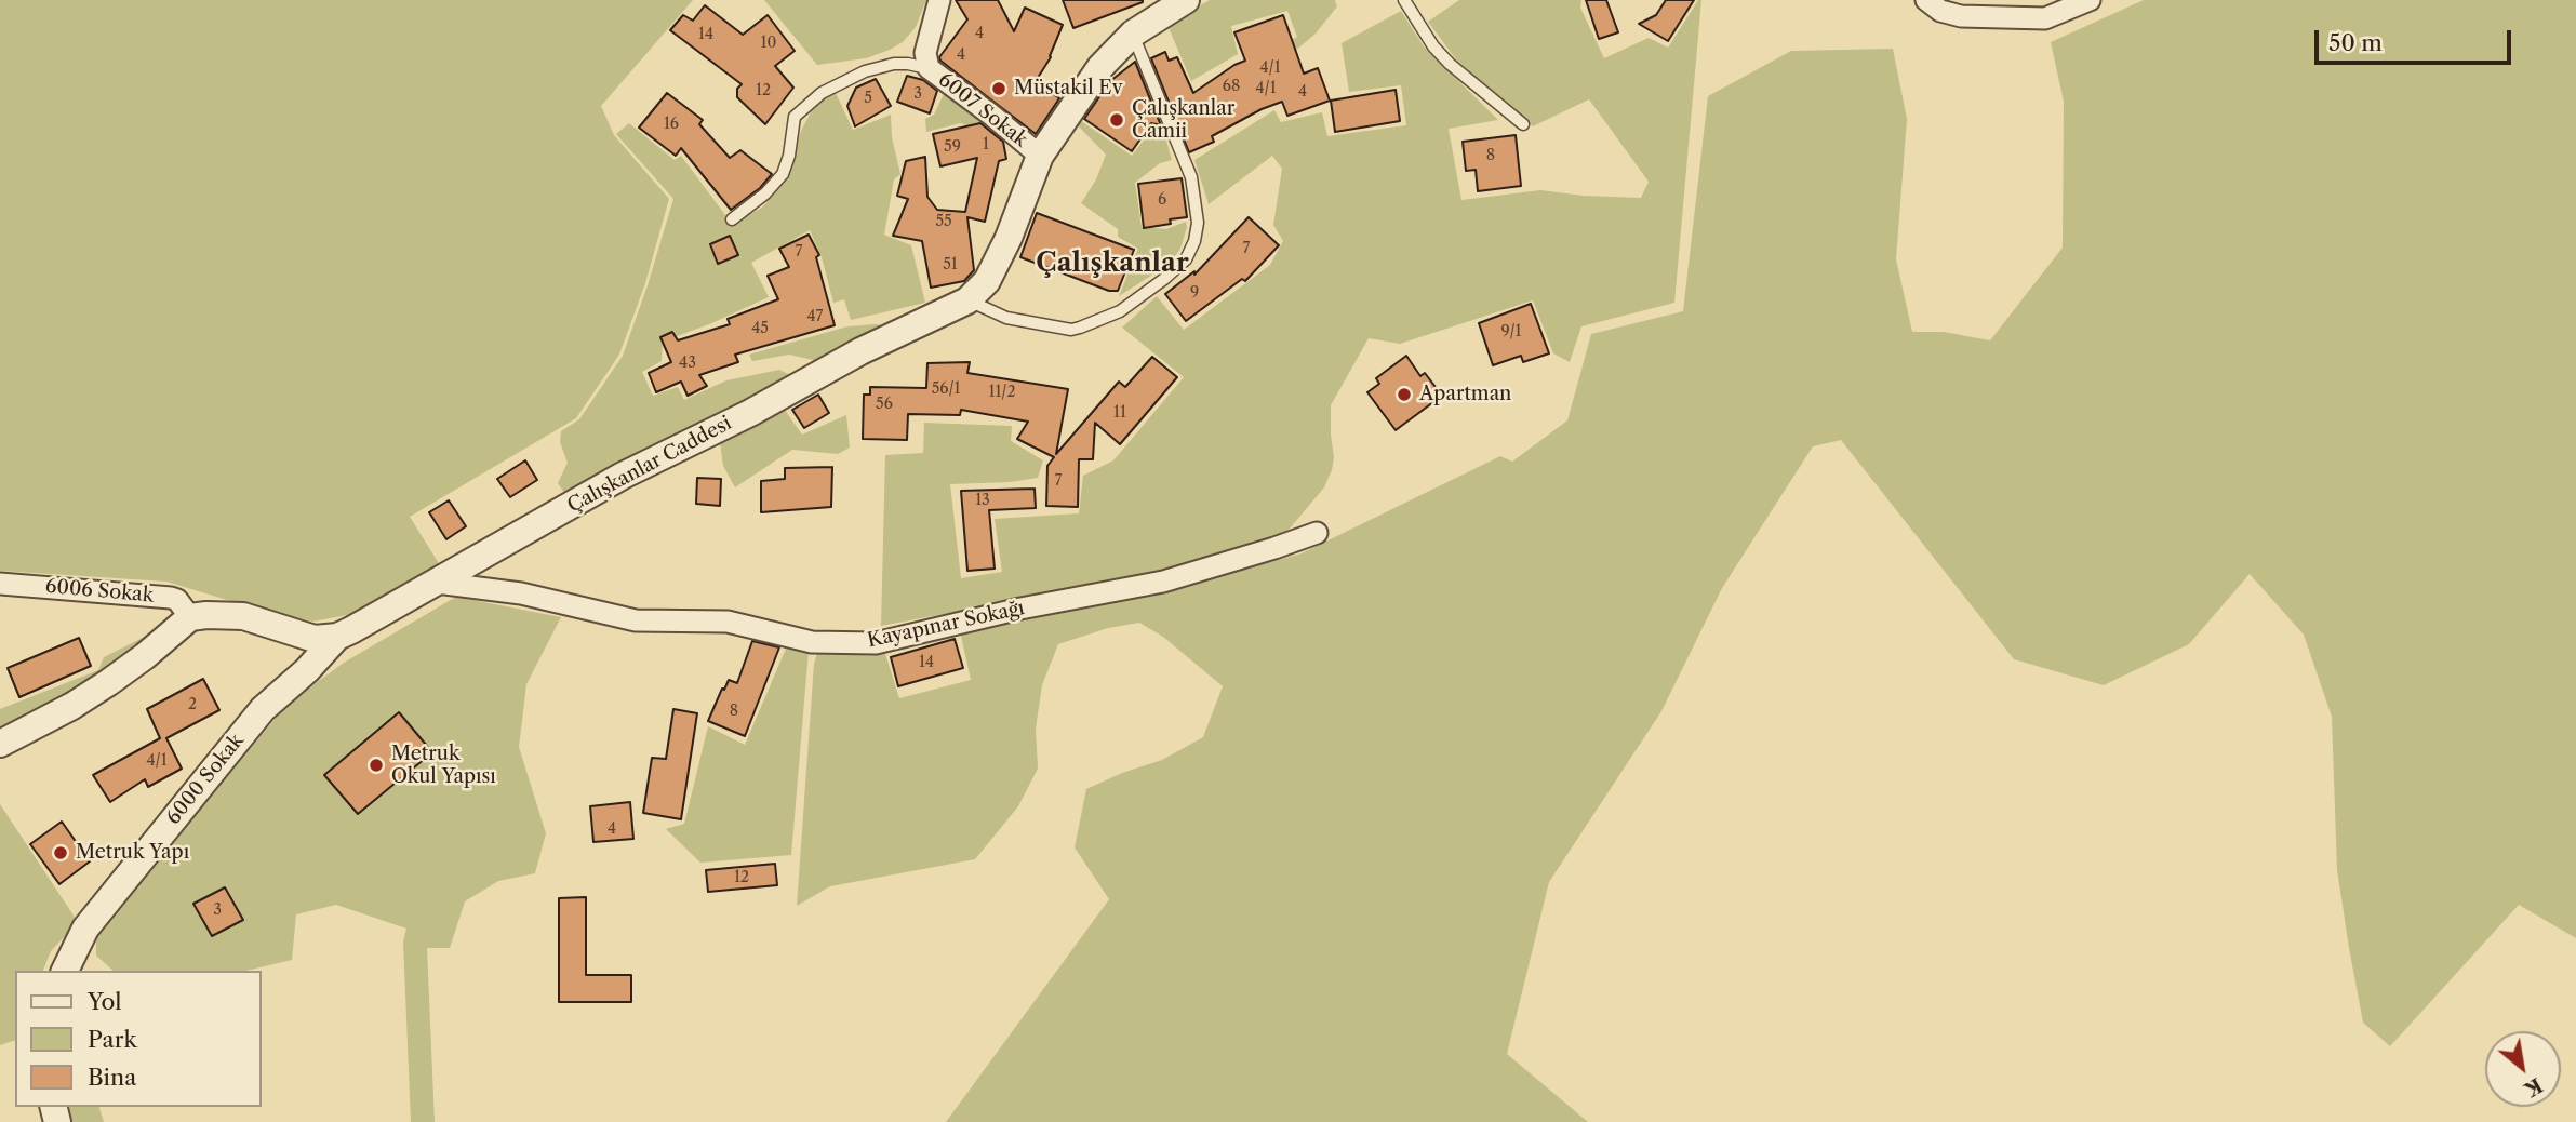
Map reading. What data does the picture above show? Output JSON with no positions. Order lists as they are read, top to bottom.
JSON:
{
  "streets": {
    "street": [
      "6007 Sokak",
      "Çalışkanlar Caddesi",
      "6006 Sokak",
      "Kayapınar Sokağı",
      "6000 Sokak"
    ]
  },
  "crossings": [
    ["6007 Sokak", "Çalışkanlar Caddesi"],
    ["Çalışkanlar Caddesi", "6006 Sokak"],
    ["Çalışkanlar Caddesi", "Kayapınar Sokağı"],
    ["Çalışkanlar Caddesi", "6000 Sokak"]
  ],
  "districts": ["Çalışkanlar"],
  "places": [
    "Müstakil Ev",
    "Çalışkanlar Camii",
    "Apartman",
    "Metruk Okul Yapısı",
    "Metruk Yapı"
  ],
  "house_numbers": [
    "4",
    "14",
    "10",
    "4",
    "4/1",
    "68",
    "4/1",
    "12",
    "4",
    "3",
    "5",
    "16",
    "1",
    "59",
    "8",
    "6",
    "55",
    "7",
    "7",
    "51",
    "9",
    "47",
    "45",
    "9/1",
    "43",
    "56/1",
    "11/2",
    "56",
    "11",
    "7",
    "13",
    "14",
    "2",
    "8",
    "4/1",
    "4",
    "12",
    "3"
  ],
  "legend": ["Yol", "Park", "Bina"],
  "scale_bar": "50 m",
  "north": "bottom right"
}
